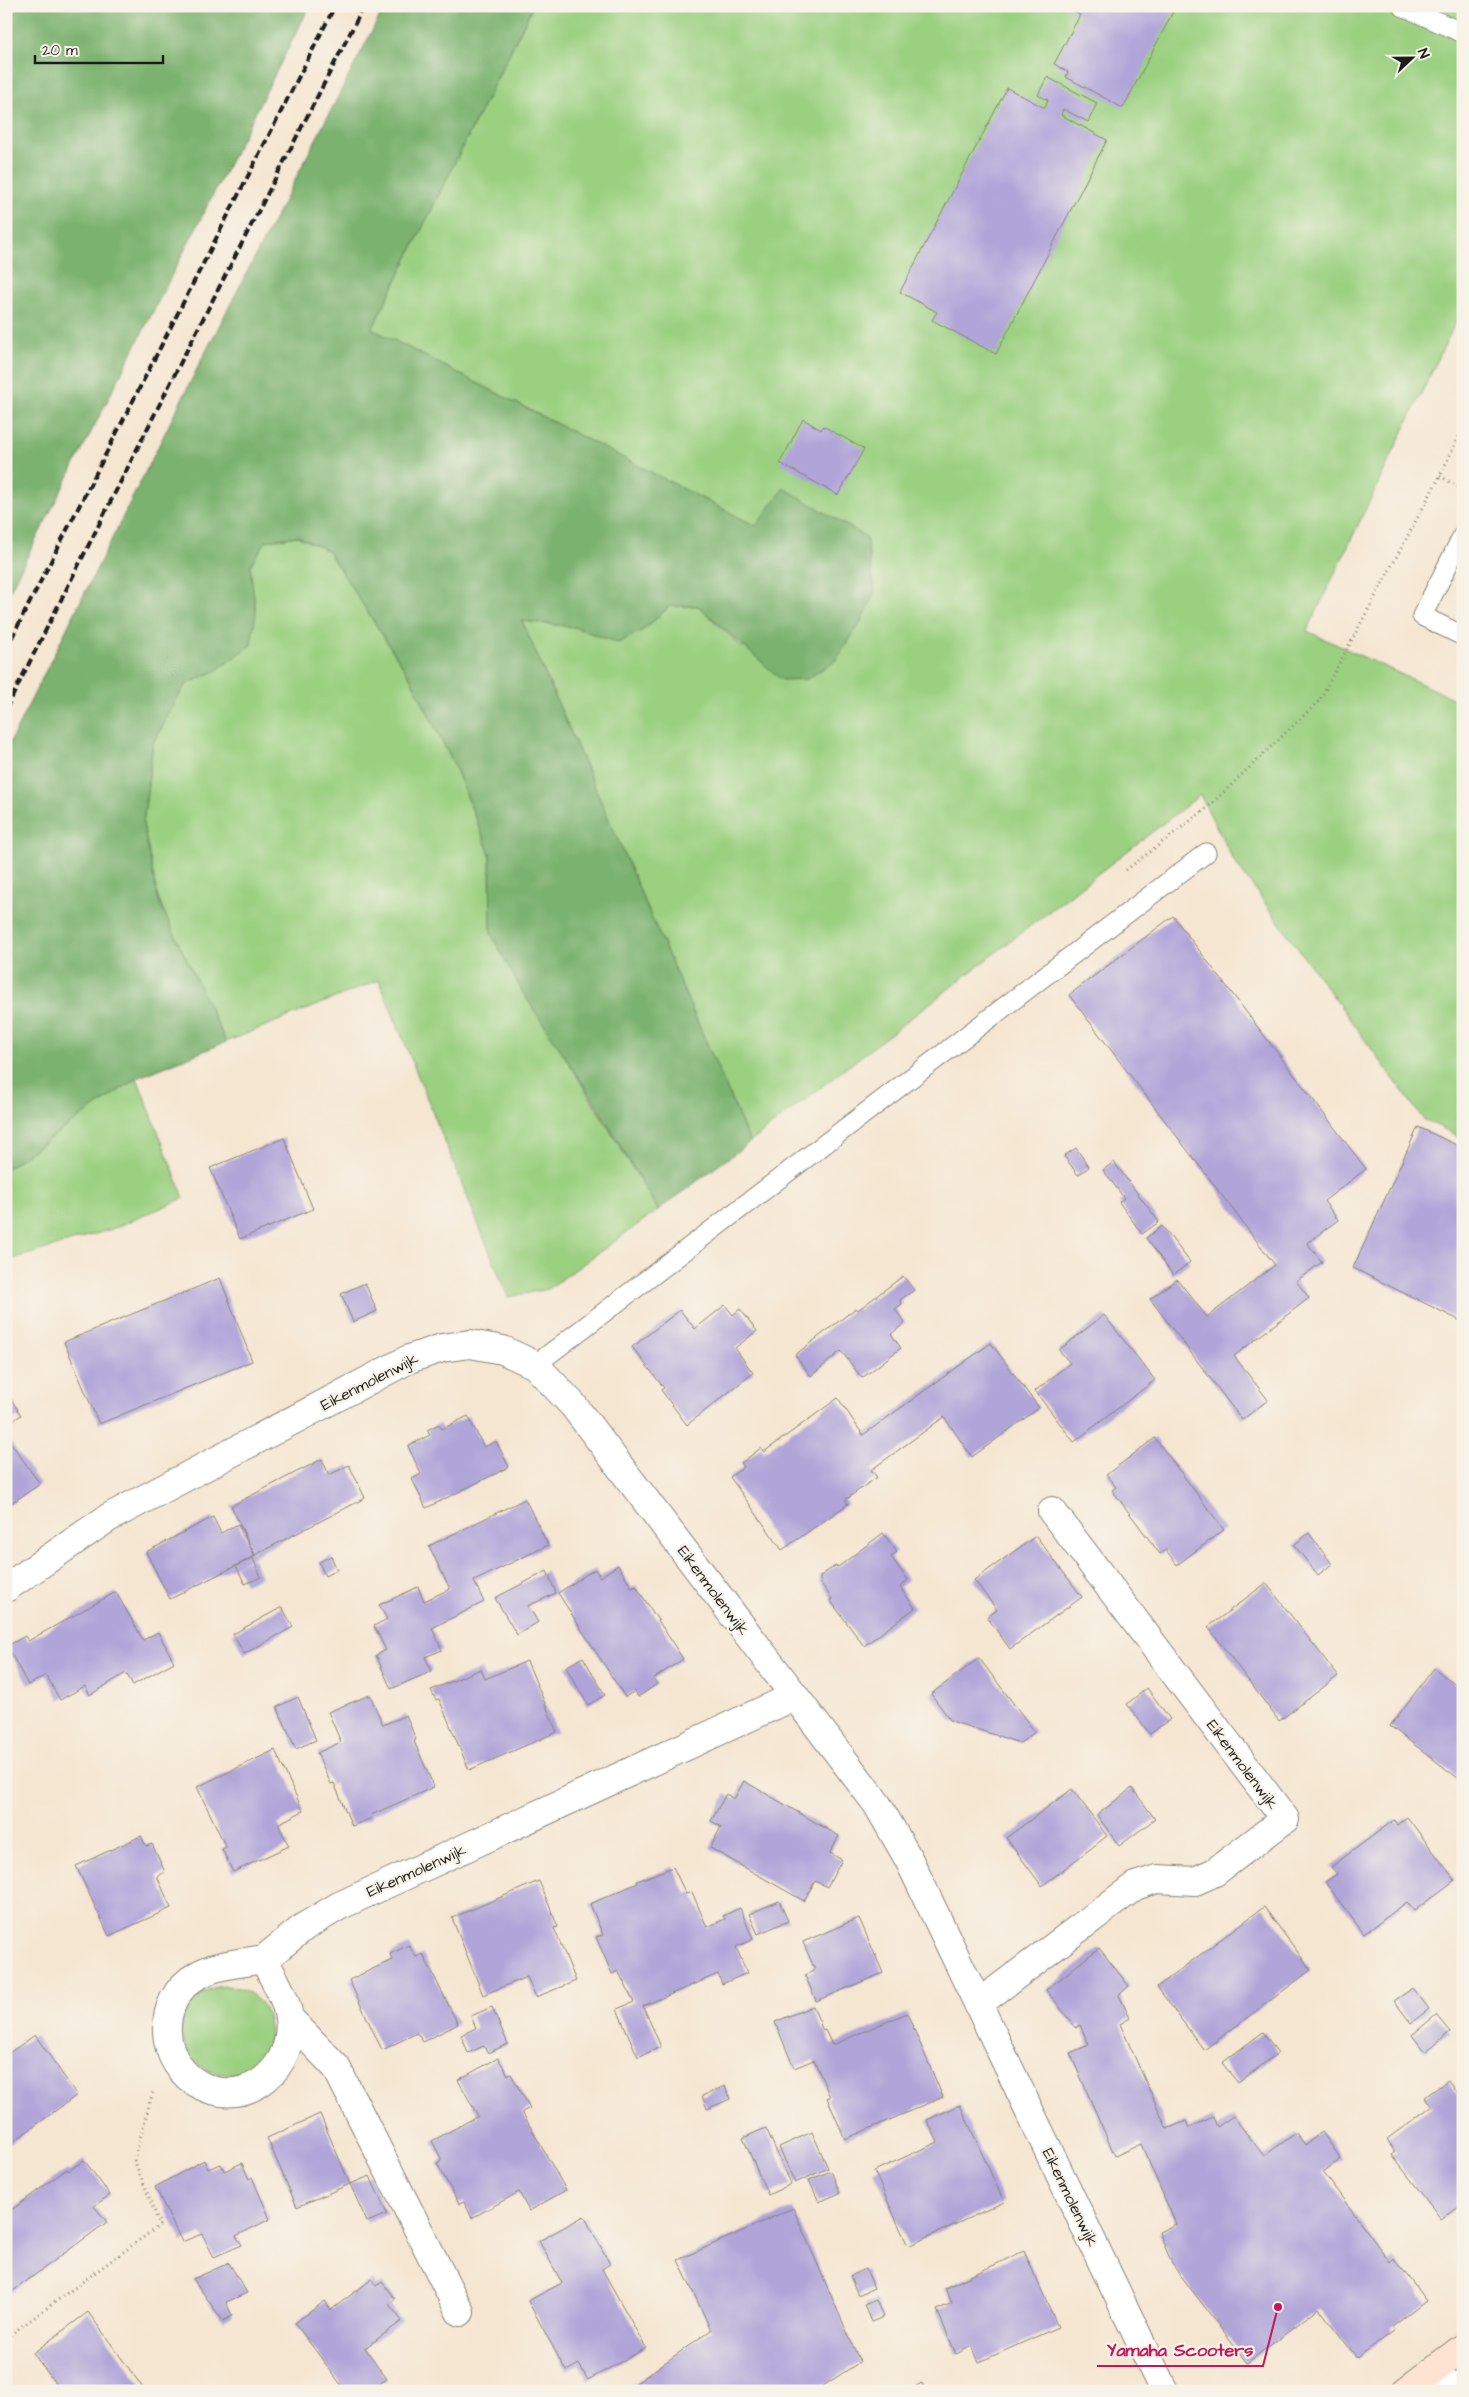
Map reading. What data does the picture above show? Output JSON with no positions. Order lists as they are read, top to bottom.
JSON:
{
  "streets": {
    "street": ["Eikenmolenwijk"]
  },
  "places": ["Yamaha Scooters"],
  "scale_bar": "20 m",
  "north": "right"
}
